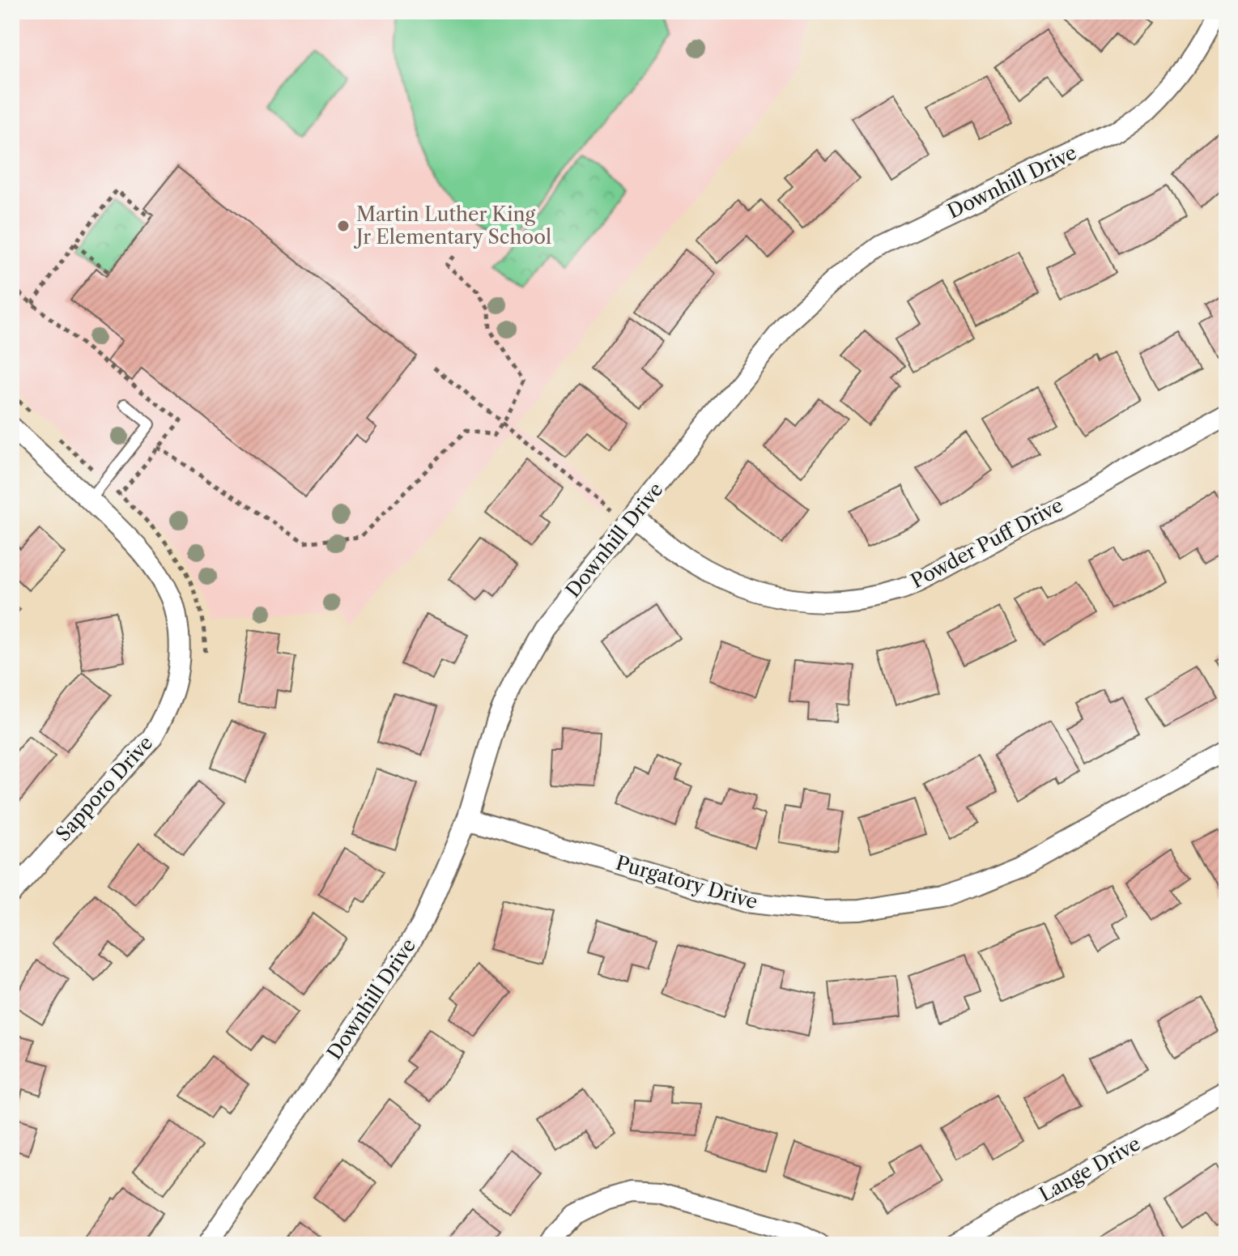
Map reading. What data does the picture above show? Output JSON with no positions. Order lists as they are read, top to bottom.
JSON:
{
  "streets": {
    "street": [
      "Downhill Drive",
      "Powder Puff Drive",
      "Sapporo Drive",
      "Purgatory Drive",
      "Lange Drive"
    ]
  },
  "crossings": [
    ["Downhill Drive", "Powder Puff Drive"],
    ["Downhill Drive", "Purgatory Drive"]
  ],
  "places": ["Martin Luther King Jr Elementary School"]
}
